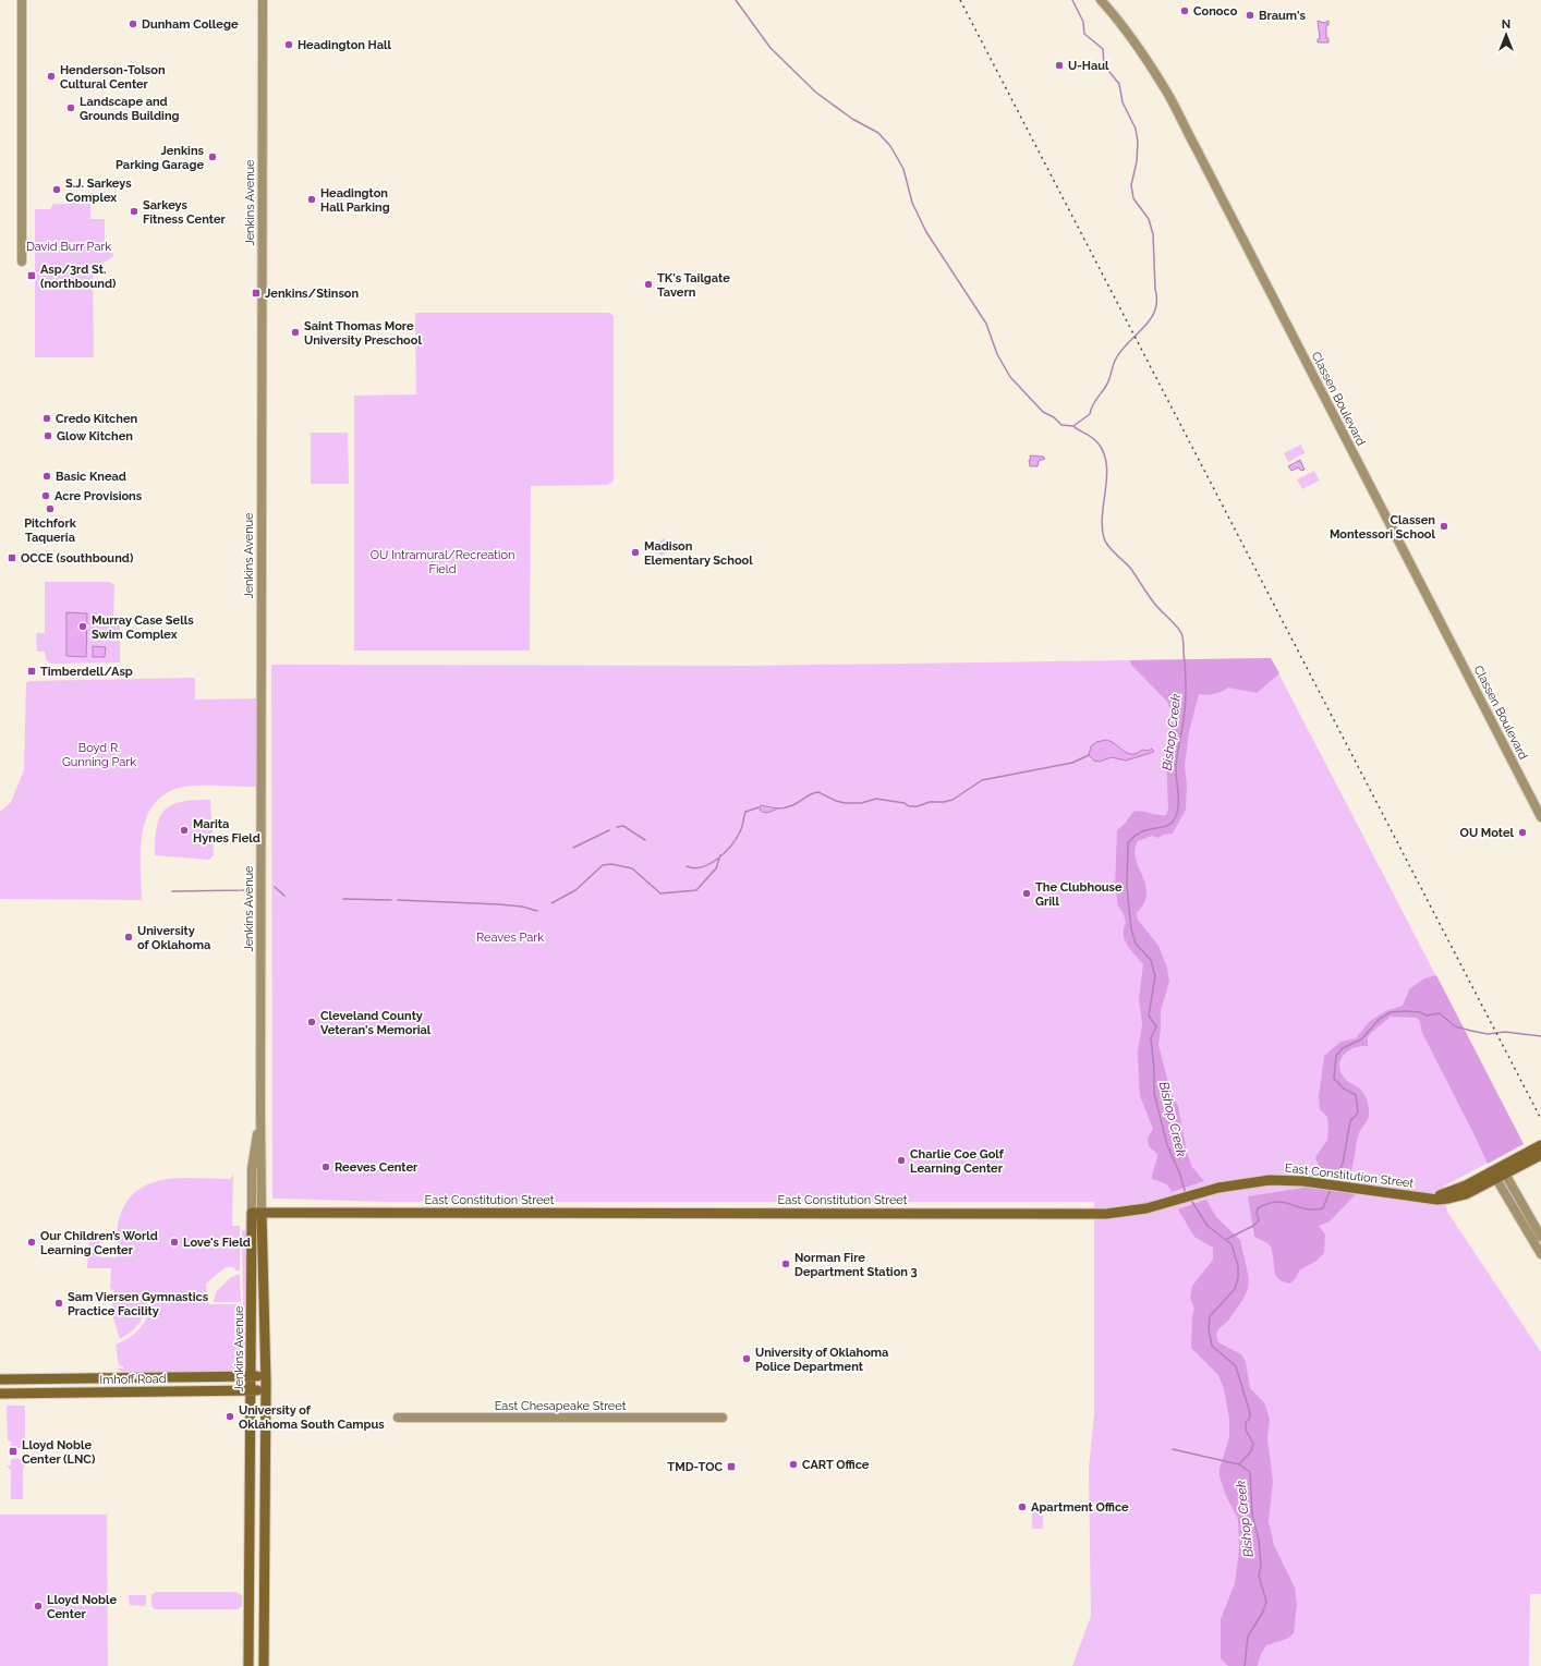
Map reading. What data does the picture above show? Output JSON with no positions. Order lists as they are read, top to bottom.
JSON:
{
  "streets": {
    "main road": ["Jenkins Avenue", "East Constitution Street", "Imhoff Road"],
    "street": ["Classen Boulevard", "East Chesapeake Street"]
  },
  "crossings": [
    ["Jenkins Avenue", "East Constitution Street"],
    ["Jenkins Avenue", "Imhoff Road"]
  ],
  "water": ["Bishop Creek"],
  "parks": [
    "David Burr Park",
    "OU Intramural/Recreation Field",
    "Boyd R. Gunning Park",
    "Reaves Park"
  ],
  "places": {
    "other": [
      "Conoco",
      "Braum's",
      "Dunham College",
      "Headington Hall",
      "U-Haul",
      "Henderson-Tolson Cultural Center",
      "Landscape and Grounds Building",
      "Jenkins Parking Garage",
      "S.J. Sarkeys Complex",
      "Headington Hall Parking",
      "Sarkeys Fitness Center",
      "TK's Tailgate Tavern",
      "Saint Thomas More University Preschool",
      "Credo Kitchen",
      "Glow Kitchen",
      "Basic Knead",
      "Acre Provisions",
      "Pitchfork Taqueria",
      "Classen Montessori School",
      "Madison Elementary School",
      "Murray Case Sells Swim Complex",
      "Marita Hynes Field",
      "OU Motel",
      "The Clubhouse Grill",
      "University of Oklahoma",
      "Cleveland County Veteran's Memorial",
      "Charlie Coe Golf Learning Center",
      "Reeves Center",
      "Our Children’s World Learning Center",
      "Love's Field",
      "Norman Fire Department Station 3",
      "Sam Viersen Gymnastics Practice Facility",
      "University of Oklahoma Police Department",
      "University of Oklahoma South Campus",
      "CART Office",
      "Apartment Office",
      "Lloyd Noble Center"
    ],
    "transit": [
      "Asp/3rd St. (northbound)",
      "Jenkins/Stinson",
      "OCCE (southbound)",
      "Timberdell/Asp",
      "Lloyd Noble Center (LNC)",
      "TMD-TOC"
    ]
  },
  "north": "top"
}
